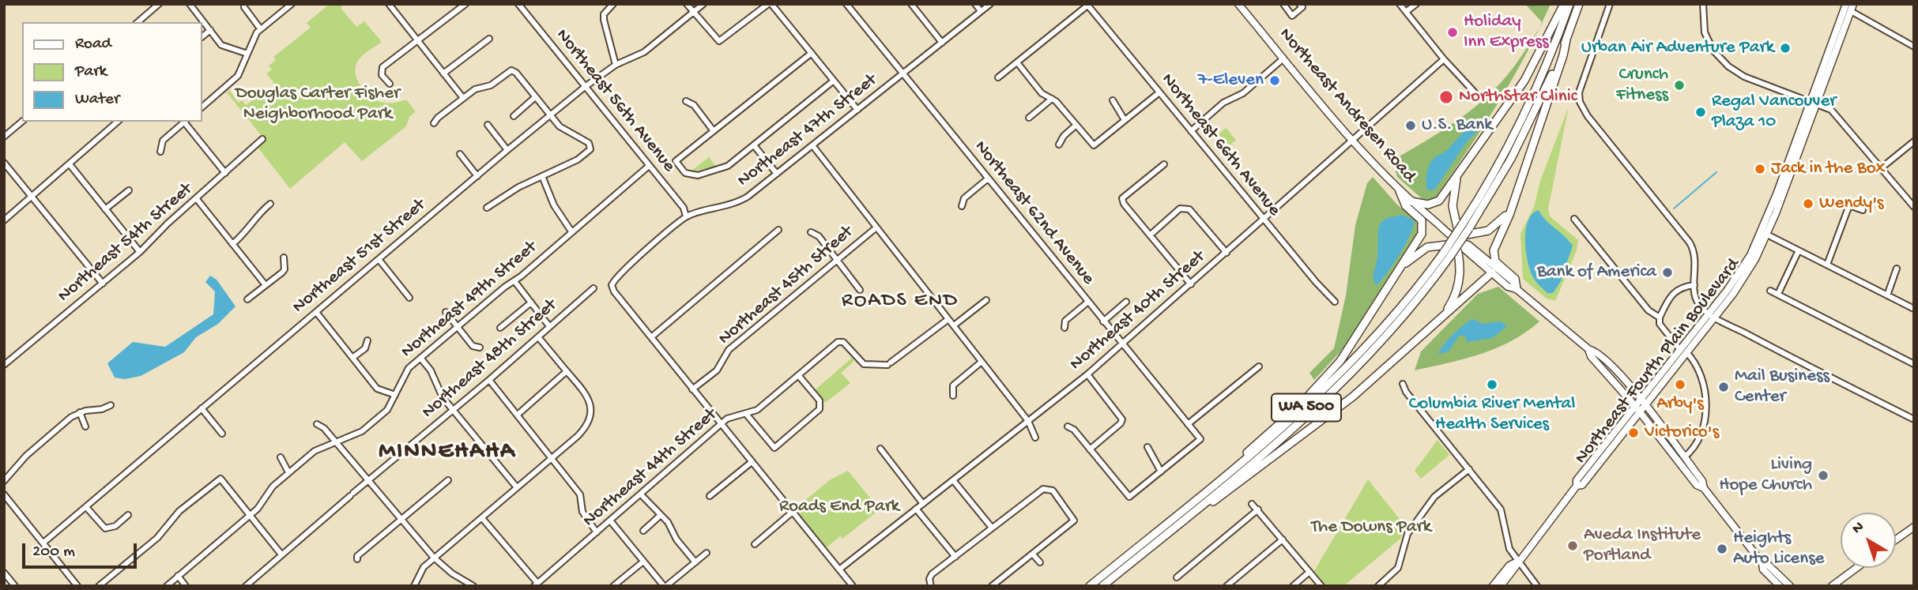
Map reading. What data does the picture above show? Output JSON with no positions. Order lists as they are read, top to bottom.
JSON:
{
  "streets": {
    "highway": ["WA 500"],
    "main road": ["Northeast Andresen Road", "Northeast Fourth Plain Boulevard"],
    "street": [
      "Northeast 56th Avenue",
      "Northeast 47th Street",
      "Northeast 66th Avenue",
      "Northeast 62nd Avenue",
      "Northeast 54th Street",
      "Northeast 51st Street",
      "Northeast 45th Street",
      "Northeast 49th Street",
      "Northeast 40th Street",
      "Northeast 48th Street",
      "Northeast 44th Street"
    ]
  },
  "crossings": [
    ["Northeast 56th Avenue", "Northeast 47th Street"],
    ["Northeast 56th Avenue", "Northeast 51st Street"],
    ["Northeast 56th Avenue", "Northeast 49th Street"],
    ["Northeast Andresen Road", "Northeast 40th Street"],
    ["Northeast Andresen Road", "Northeast Fourth Plain Boulevard"],
    ["Northeast 47th Street", "Northeast 62nd Avenue"],
    ["Northeast 66th Avenue", "Northeast 40th Street"],
    ["Northeast 62nd Avenue", "Northeast 40th Street"]
  ],
  "districts": ["ROADS END", "MINNEHAHA"],
  "parks": ["Douglas Carter Fisher Neighborhood Park", "Roads End Park", "The Downs Park"],
  "places": [
    "Holiday Inn Express",
    "Urban Air Adventure Park",
    "7-Eleven",
    "Crunch Fitness",
    "NorthStar Clinic",
    "Regal Vancouver Plaza 10",
    "U.S. Bank",
    "Jack in the Box",
    "Wendy's",
    "Bank of America",
    "Columbia River Mental Health Services",
    "Arby's",
    "Mail Business Center",
    "Victorico's",
    "Living Hope Church",
    "Aveda Institute Portland",
    "Heights Auto License"
  ],
  "legend": ["Road", "Park", "Water"],
  "scale_bar": "200 m",
  "north": "top left"
}
